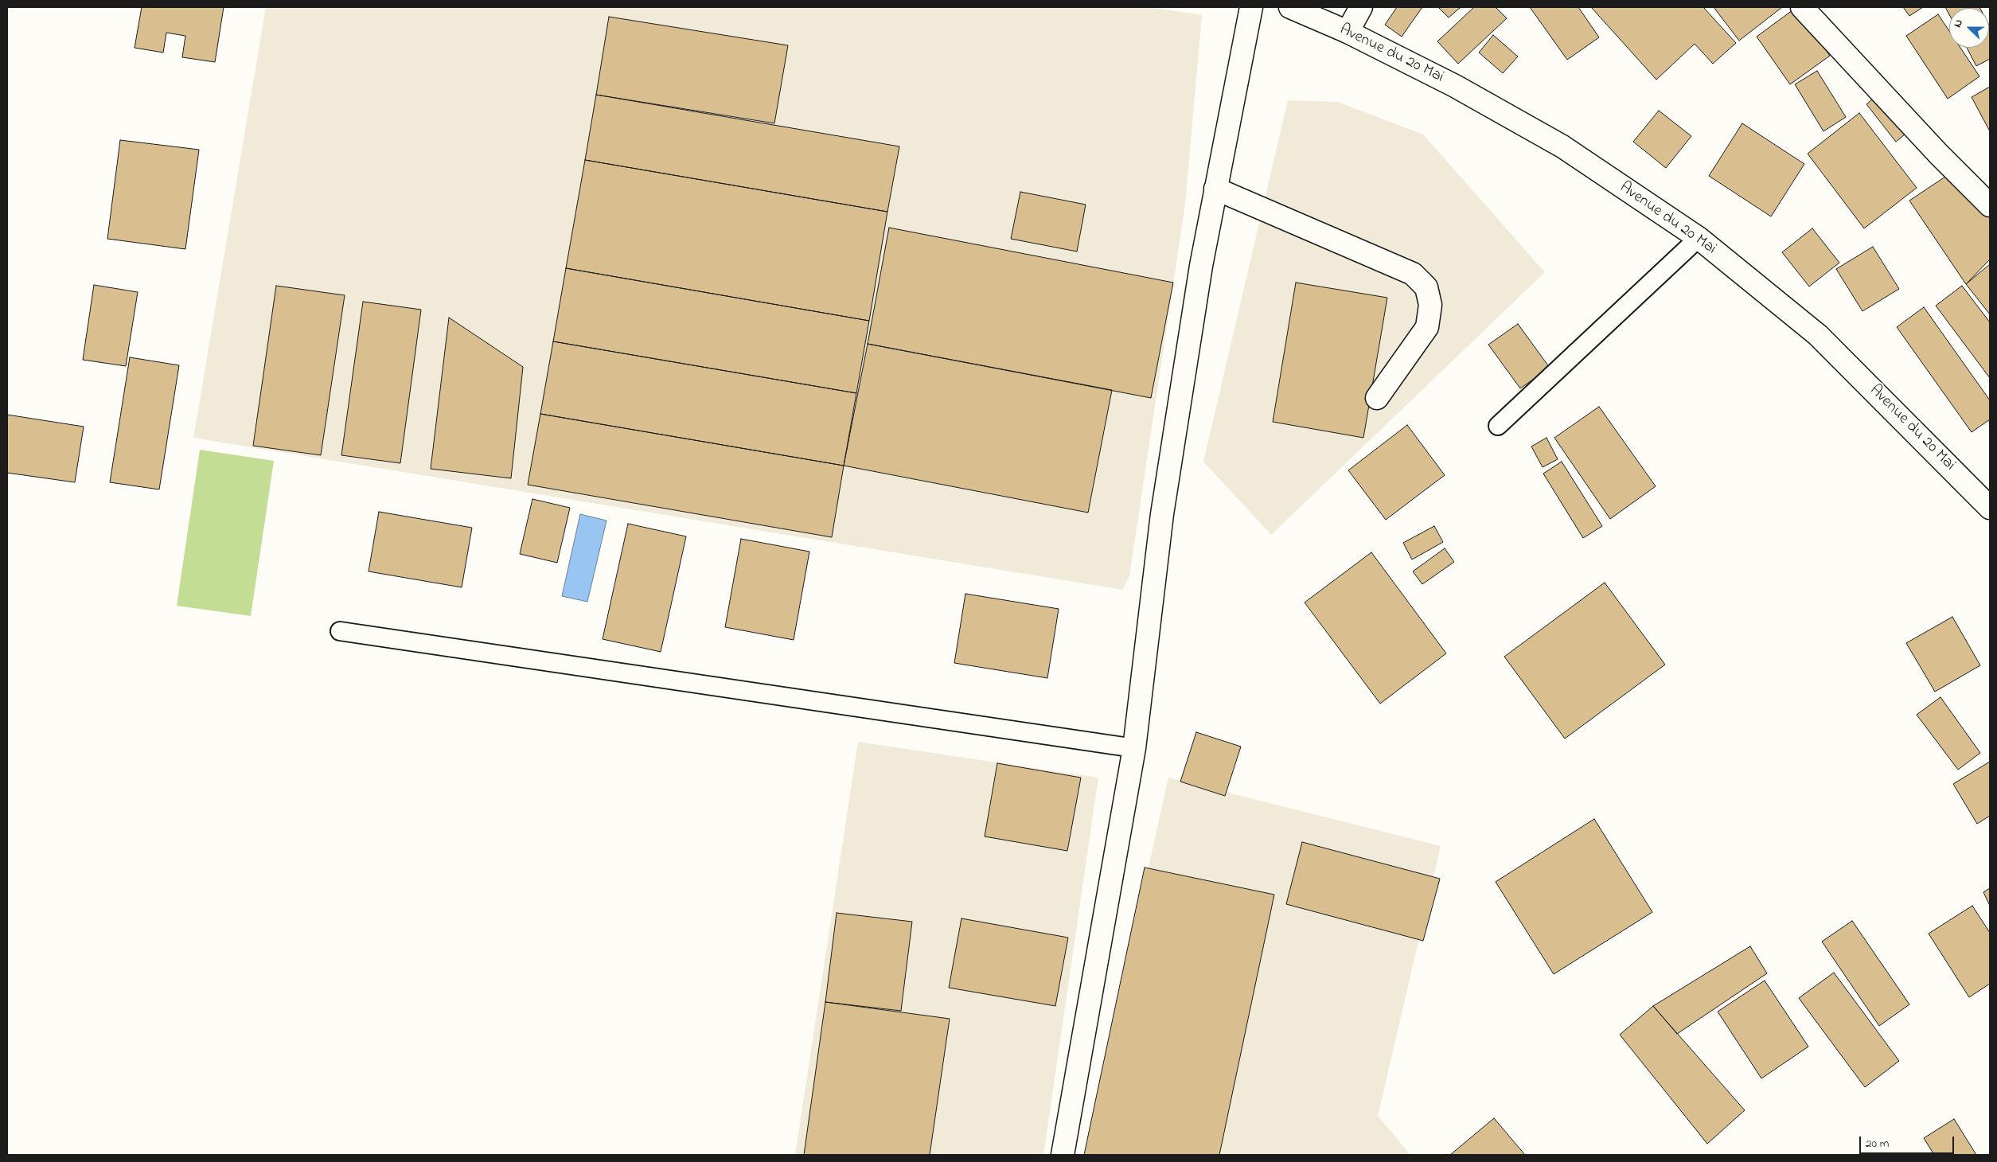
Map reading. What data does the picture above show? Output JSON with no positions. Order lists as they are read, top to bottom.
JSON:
{
  "streets": {
    "street": ["Avenue du 20 Mai"]
  },
  "scale_bar": "20 m",
  "north": "left"
}
